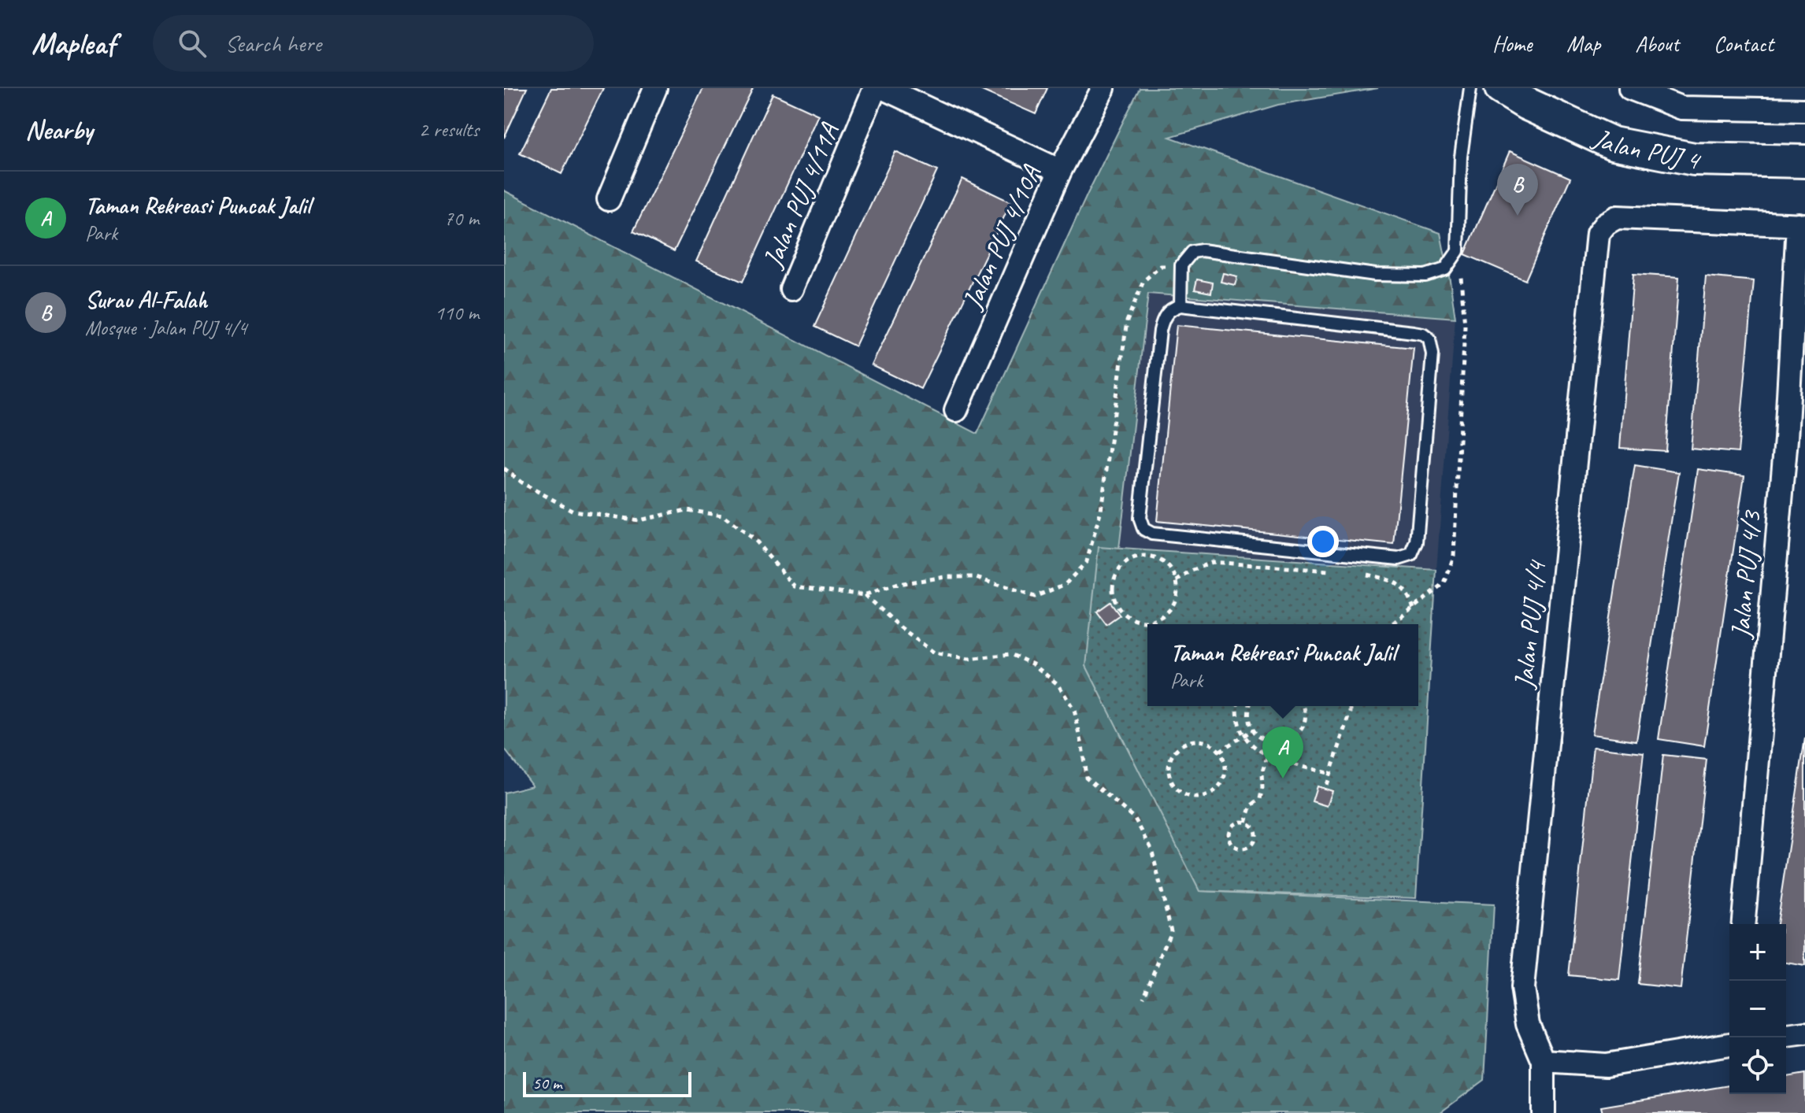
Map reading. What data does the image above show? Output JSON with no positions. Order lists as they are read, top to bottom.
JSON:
{
  "streets": {
    "street": [
      "Jalan PUJ 4",
      "Jalan PUJ 4/11A",
      "Jalan PUJ 4/10A",
      "Jalan PUJ 4/3",
      "Jalan PUJ 4/4"
    ]
  },
  "crossings": [
    ["Jalan PUJ 4/3", "Jalan PUJ 4/4"]
  ],
  "scale_bar": "50 m",
  "page": {
    "header": "Mapleaf",
    "search": "Search here",
    "nav": [
      "Home",
      "Map",
      "About",
      "Contact"
    ],
    "heading": ["Nearby", "2 results"],
    "pins": ["B", "A"],
    "list": [
      {
        "mark": "A",
        "name": "Taman Rekreasi Puncak Jalil",
        "note": "Park",
        "value": "70 m"
      },
      {
        "mark": "B",
        "name": "Surau Al-Falah",
        "note": "Mosque · Jalan PUJ 4/4",
        "value": "110 m"
      }
    ],
    "popup": ["Taman Rekreasi Puncak Jalil", "Park"],
    "map_buttons": ["+", "−"],
    "scale": "50 m"
  }
}
